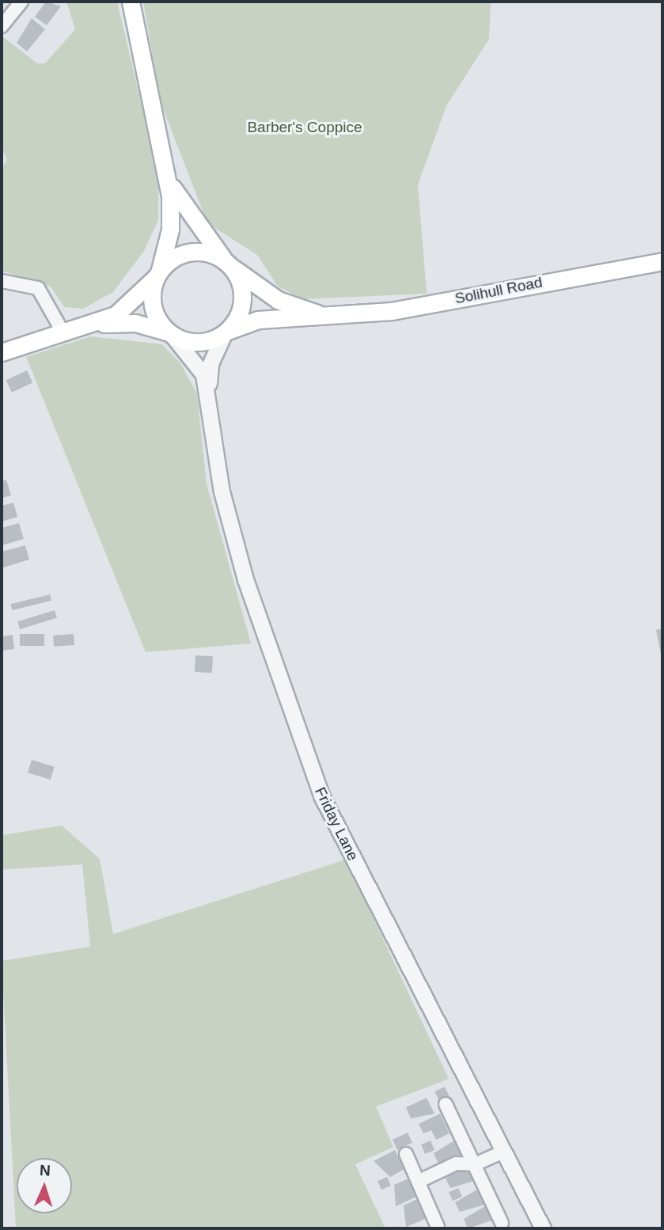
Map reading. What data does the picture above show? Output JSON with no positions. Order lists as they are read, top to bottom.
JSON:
{
  "streets": {
    "main road": ["Solihull Road"],
    "street": ["Friday Lane"]
  },
  "crossings": [
    ["Solihull Road", "Friday Lane"]
  ],
  "parks": ["Barber's Coppice"],
  "north": "top"
}
